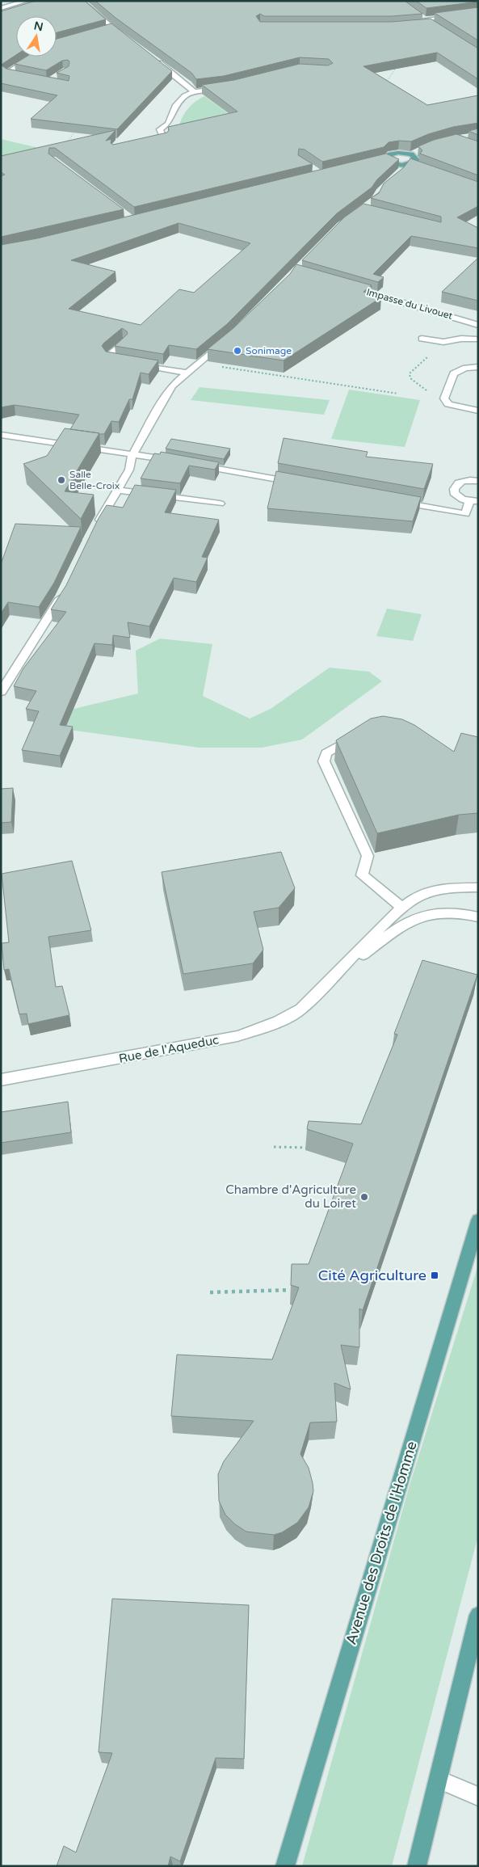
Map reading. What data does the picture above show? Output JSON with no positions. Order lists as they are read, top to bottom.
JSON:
{
  "streets": {
    "main road": ["Avenue des Droits de l'Homme"],
    "street": ["Impasse du Livouet", "Rue de l'Aqueduc"]
  },
  "places": {
    "other": ["Sonimage", "Salle Belle-Croix", "Chambre d'Agriculture du Loiret"],
    "transit": ["Cité Agriculture"]
  },
  "north": "top"
}
